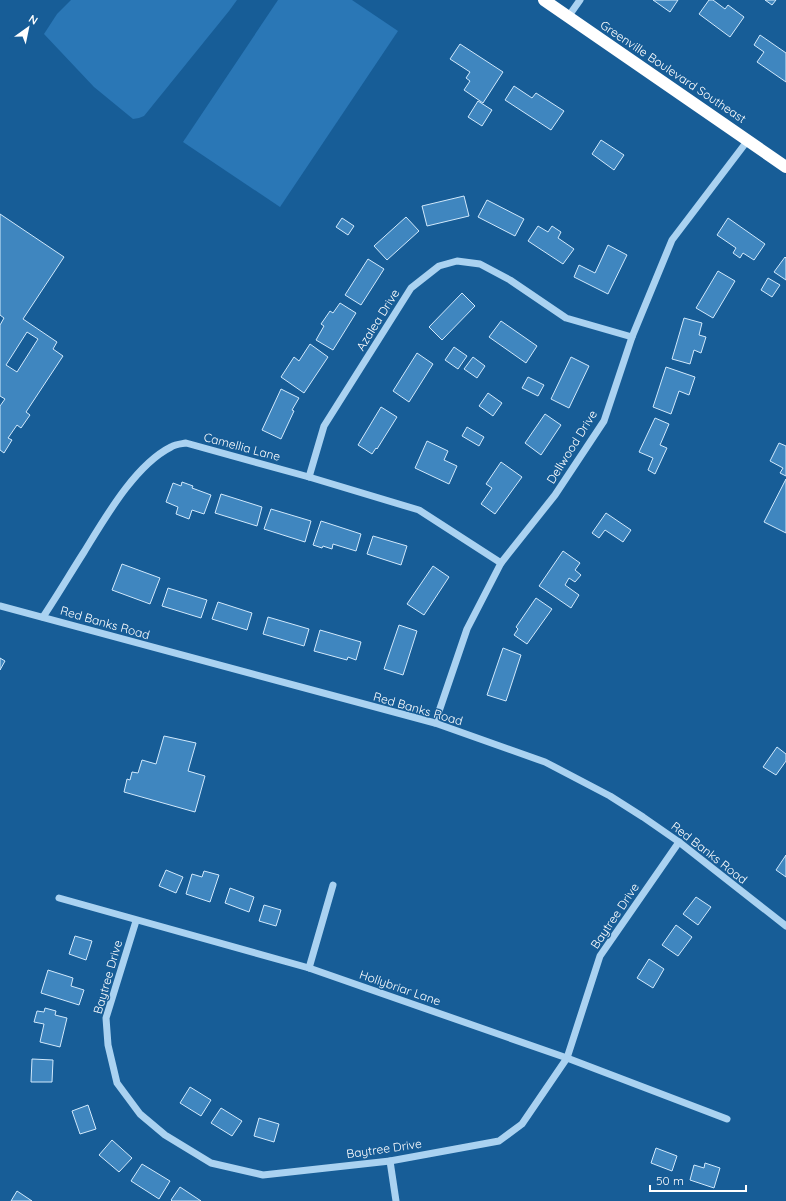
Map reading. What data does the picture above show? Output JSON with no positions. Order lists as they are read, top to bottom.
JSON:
{
  "streets": {
    "highway": ["Greenville Boulevard Southeast"],
    "street": [
      "Azalea Drive",
      "Camellia Lane",
      "Dellwood Drive",
      "Red Banks Road",
      "Baytree Drive",
      "Hollybriar Lane"
    ]
  },
  "crossings": [
    ["Greenville Boulevard Southeast", "Dellwood Drive"],
    ["Azalea Drive", "Camellia Lane"],
    ["Azalea Drive", "Dellwood Drive"],
    ["Camellia Lane", "Dellwood Drive"],
    ["Camellia Lane", "Red Banks Road"],
    ["Dellwood Drive", "Red Banks Road"],
    ["Red Banks Road", "Baytree Drive"],
    ["Baytree Drive", "Hollybriar Lane"]
  ],
  "scale_bar": "50 m",
  "north": "top right"
}
